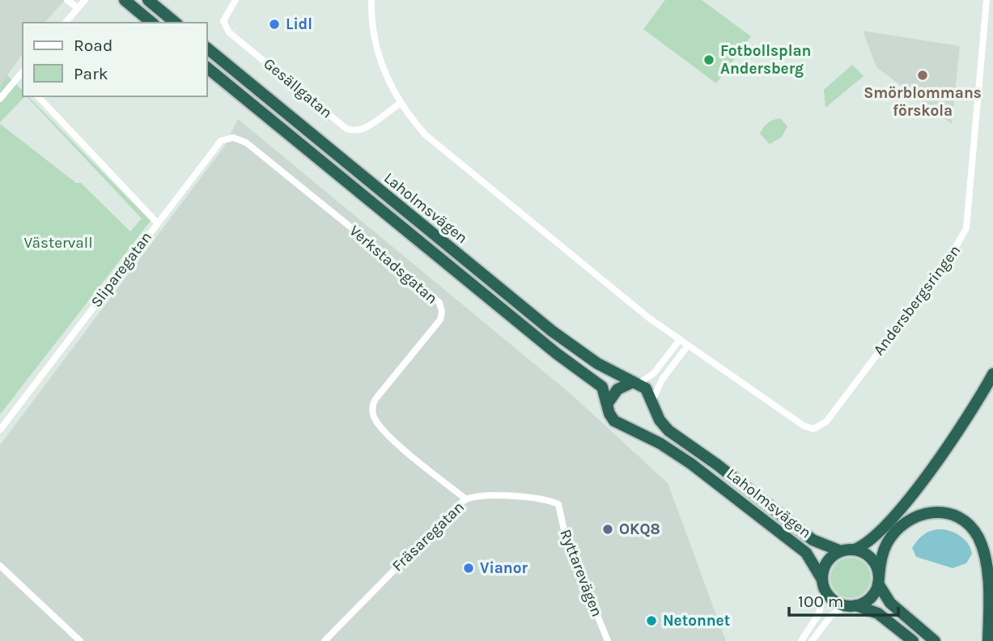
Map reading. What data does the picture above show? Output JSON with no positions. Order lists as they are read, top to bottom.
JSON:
{
  "streets": {
    "highway": ["Laholmsvägen"],
    "street": [
      "Gesällgatan",
      "Verkstadsgatan",
      "Sliparegatan",
      "Andersbergsringen",
      "Fräsaregatan",
      "Ryttarevägen"
    ]
  },
  "crossings": [
    ["Gesällgatan", "Andersbergsringen"],
    ["Verkstadsgatan", "Sliparegatan"],
    ["Verkstadsgatan", "Fräsaregatan"],
    ["Fräsaregatan", "Ryttarevägen"]
  ],
  "parks": ["Västervall"],
  "places": [
    "Lidl",
    "Fotbollsplan Andersberg",
    "Smörblommans förskola",
    "OKQ8",
    "Vianor",
    "Netonnet"
  ],
  "legend": ["Road", "Park"],
  "scale_bar": "100 m"
}
